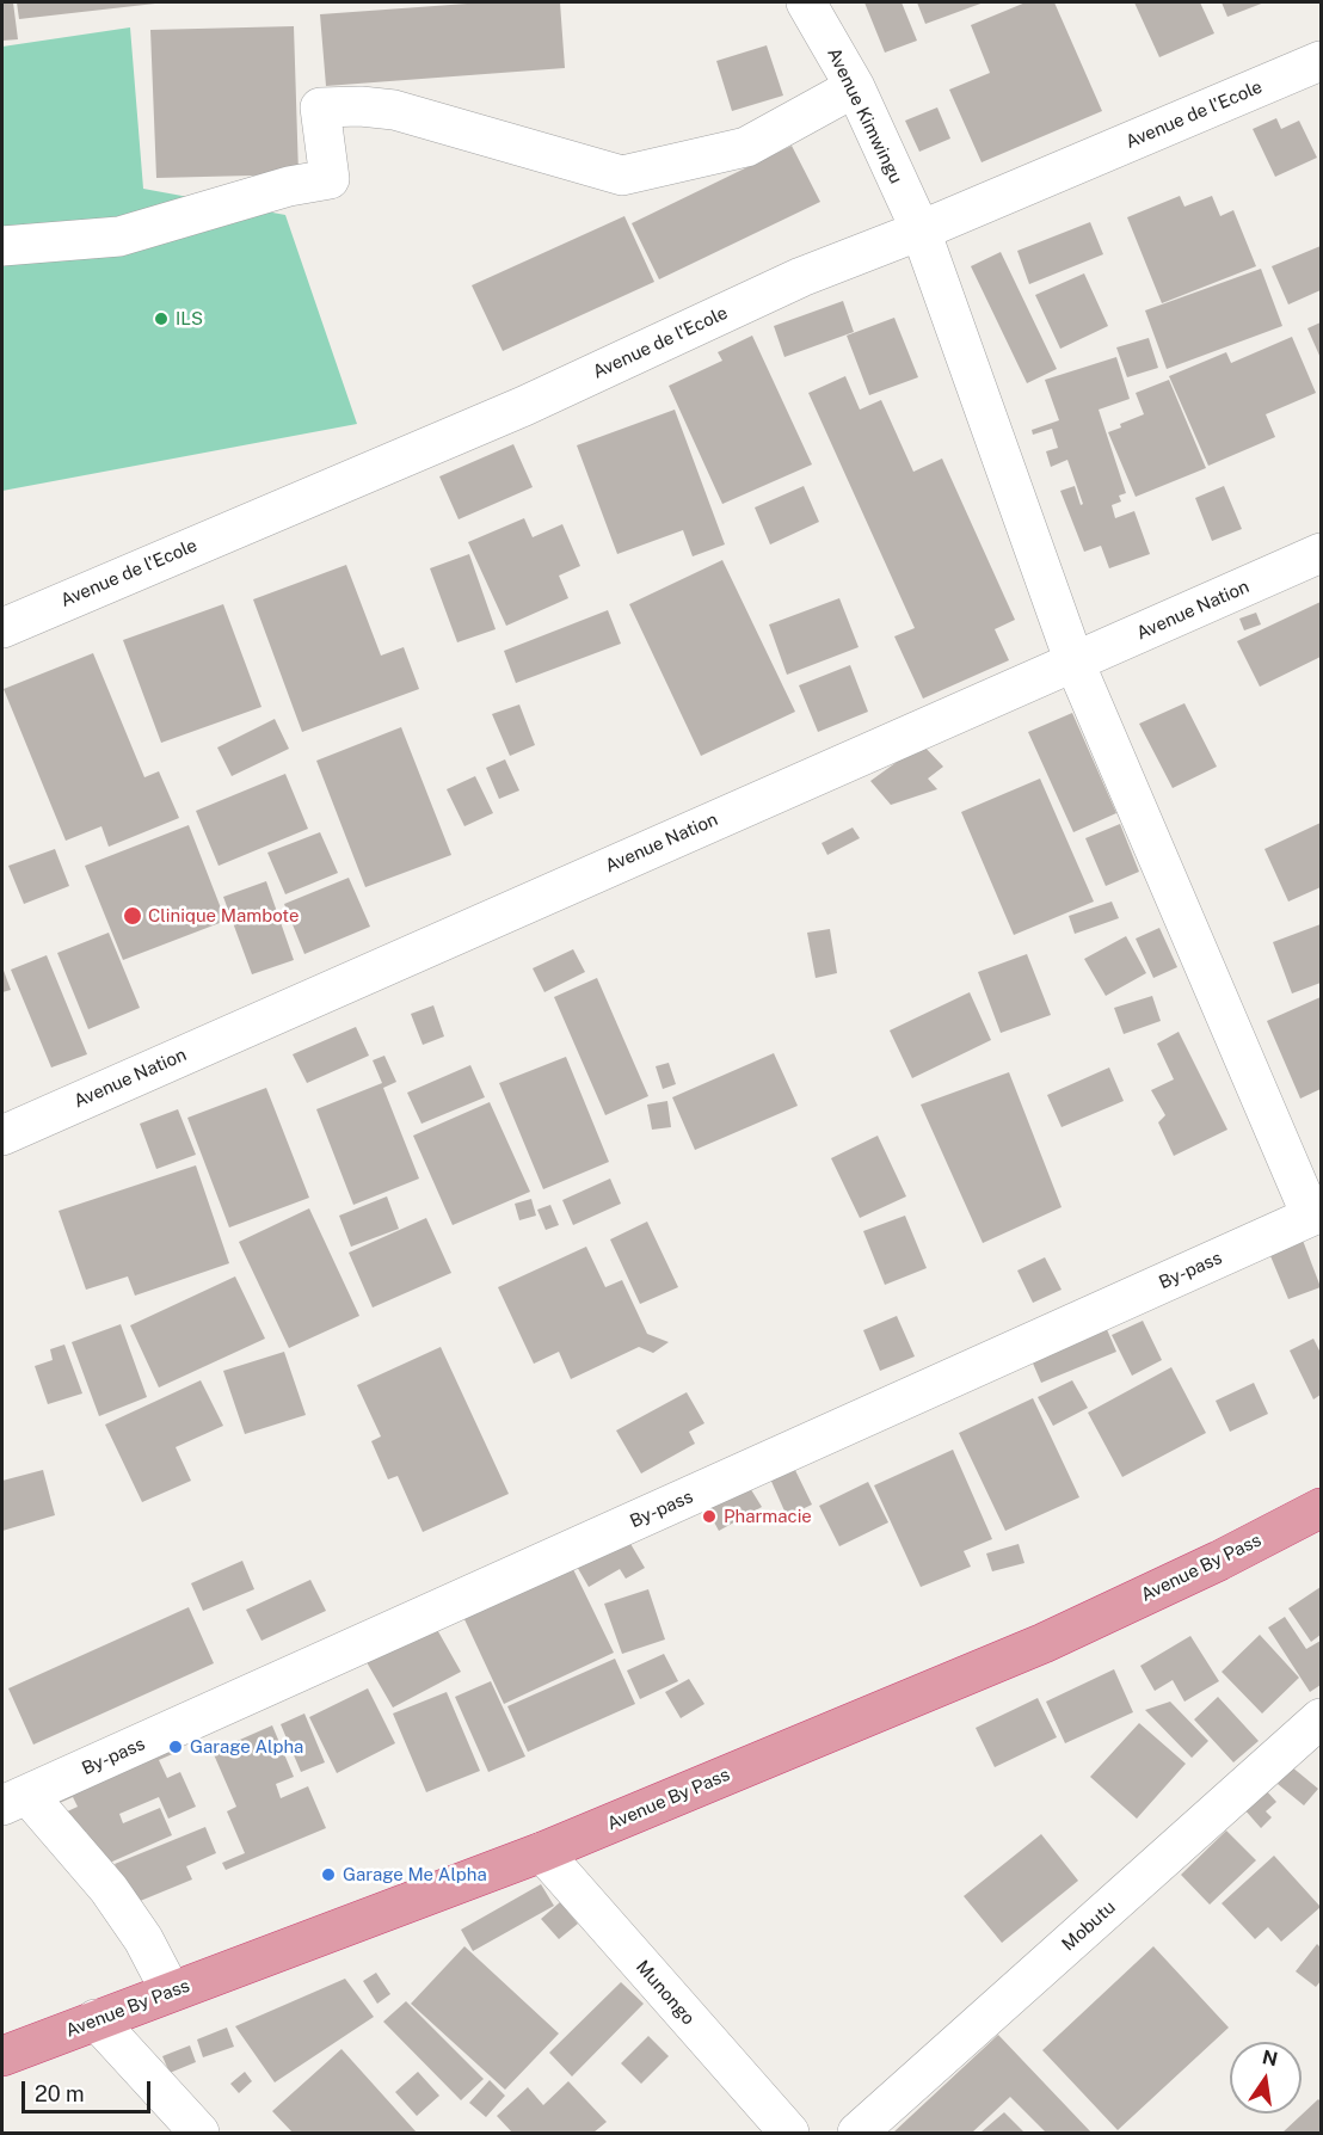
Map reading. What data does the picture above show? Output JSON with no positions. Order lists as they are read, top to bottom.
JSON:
{
  "streets": {
    "highway": ["Avenue By Pass"],
    "street": [
      "Avenue de l'Ecole",
      "Avenue Kimwingu",
      "Avenue Nation",
      "By-pass",
      "Mobutu",
      "Munongo"
    ]
  },
  "crossings": [
    ["Avenue de l'Ecole", "Avenue Kimwingu"],
    ["Avenue Kimwingu", "Avenue Nation"],
    ["Avenue Kimwingu", "By-pass"],
    ["Avenue By Pass", "Munongo"]
  ],
  "places": [
    "ILS",
    "Clinique Mambote",
    "Pharmacie",
    "Garage Alpha",
    "Garage Me Alpha"
  ],
  "scale_bar": "20 m",
  "north": "top"
}
